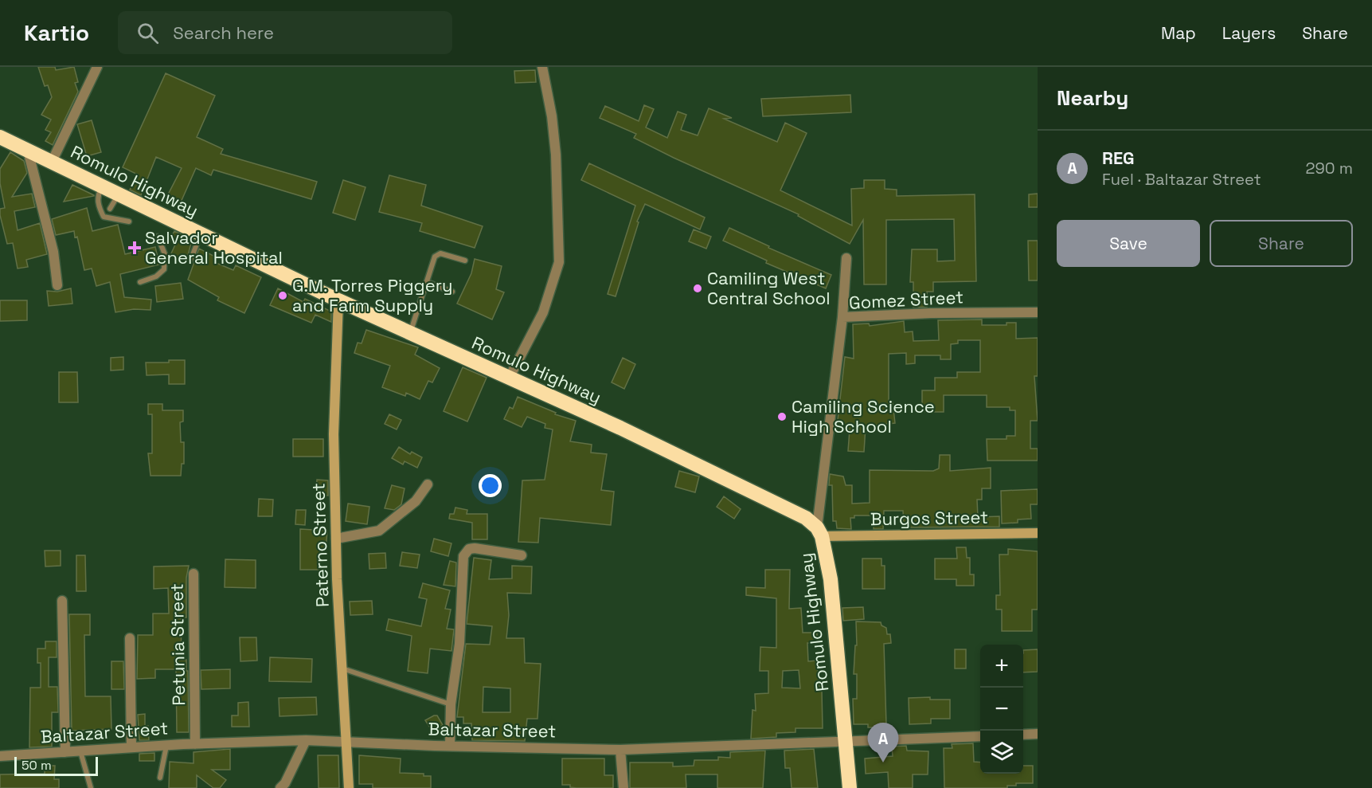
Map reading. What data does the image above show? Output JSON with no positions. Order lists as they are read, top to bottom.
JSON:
{
  "streets": {
    "highway": ["Romulo Highway"],
    "street": [
      "Gomez Street",
      "Burgos Street",
      "Paterno Street",
      "Petunia Street",
      "Baltazar Street"
    ]
  },
  "crossings": [
    ["Romulo Highway", "Gomez Street"],
    ["Romulo Highway", "Burgos Street"],
    ["Romulo Highway", "Paterno Street"],
    ["Romulo Highway", "Baltazar Street"],
    ["Gomez Street", "Burgos Street"],
    ["Paterno Street", "Baltazar Street"],
    ["Petunia Street", "Baltazar Street"]
  ],
  "places": {
    "health": ["Salvador General Hospital"],
    "other": ["Camiling West Central School", "G.M. Torres Piggery and Farm Supply", "Camiling Science High School"]
  },
  "scale_bar": "50 m",
  "page": {
    "header": "Kartio",
    "search": "Search here",
    "nav": ["Map", "Layers", "Share"],
    "heading": "Nearby",
    "list": [
      {
        "mark": "A",
        "name": "REG",
        "note": "Fuel · Baltazar Street",
        "value": "290 m"
      }
    ],
    "buttons": ["Save", "Share"],
    "map_buttons": ["+", "−"],
    "pins": "A",
    "scale": "50 m"
  }
}
